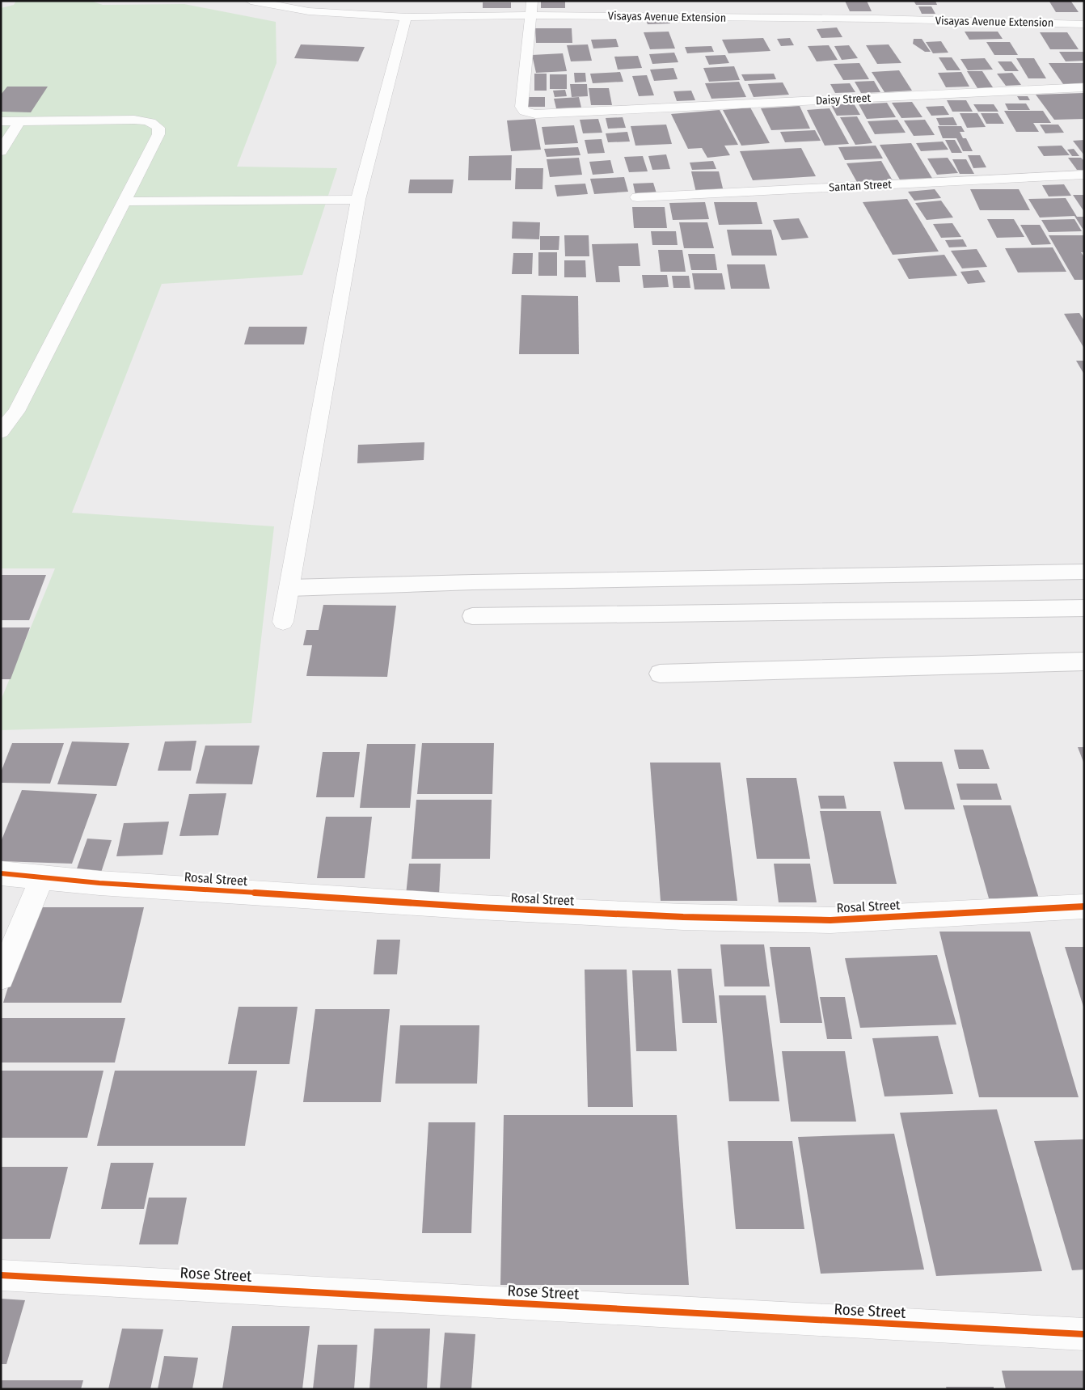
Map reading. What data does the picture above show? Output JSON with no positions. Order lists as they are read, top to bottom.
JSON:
{
  "streets": {
    "street": [
      "Visayas Avenue Extension",
      "Daisy Street",
      "Santan Street",
      "Rosal Street",
      "Rose Street"
    ]
  },
  "crossings": [
    ["Visayas Avenue Extension", "Daisy Street"]
  ]
}
